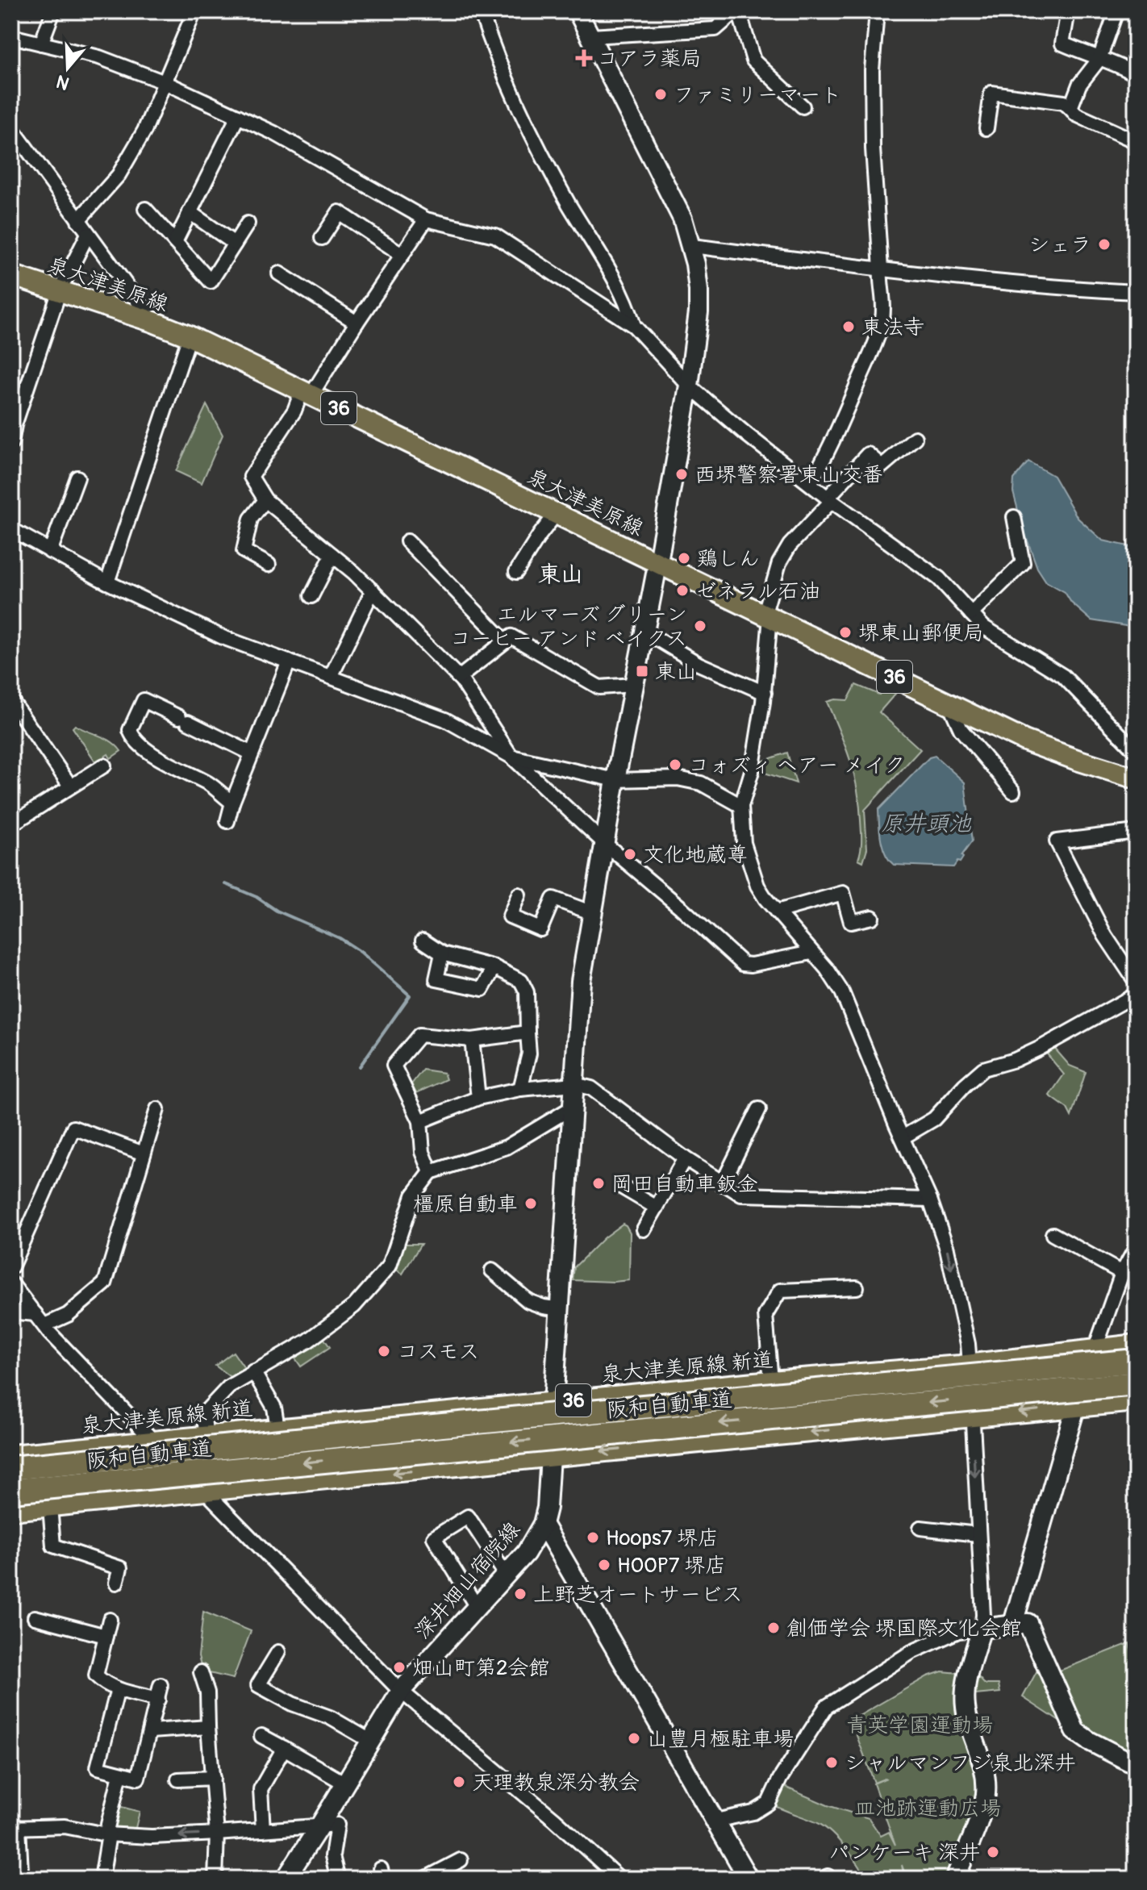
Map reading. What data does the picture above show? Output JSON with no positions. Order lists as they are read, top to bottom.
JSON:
{
  "streets": {
    "highway": ["阪和自動車道"],
    "main road": ["泉大津美原線", "36", "泉大津美原線 新道"],
    "street": ["深井畑山宿院線"]
  },
  "crossings": [
    ["泉大津美原線", "深井畑山宿院線"],
    ["泉大津美原線 新道", "深井畑山宿院線"]
  ],
  "districts": ["東山"],
  "water": ["原井頭池"],
  "parks": ["青英学園運動場", "皿池跡運動広場"],
  "places": {
    "health": ["コアラ薬局"],
    "other": [
      "ファミリーマート",
      "シェラ",
      "東法寺",
      "西堺警察署東山交番",
      "鶏しん",
      "ゼネラル石油",
      "エルマーズ グリーン コーヒー アンド ベイクス",
      "堺東山郵便局",
      "コォズィ ヘアー メイク",
      "文化地蔵尊",
      "岡田自動車鈑金",
      "橿原自動車",
      "コスモス",
      "Hoops7 堺店",
      "HOOP7 堺店",
      "上野芝オートサービス",
      "創価学会 堺国際文化会館",
      "畑山町第2会館",
      "山豊月極駐車場",
      "シャルマンフジ泉北深井",
      "天理教泉深分教会",
      "パンケーキ 深井"
    ],
    "transit": ["東山"]
  },
  "north": "bottom"
}
